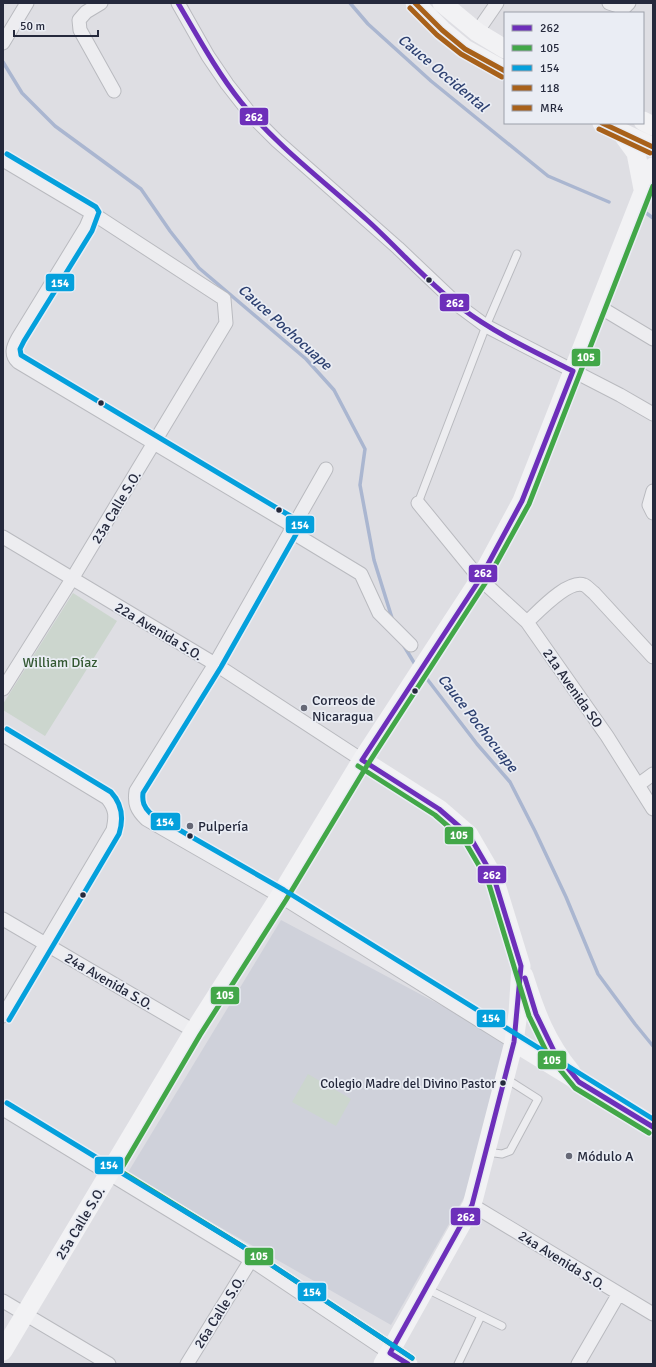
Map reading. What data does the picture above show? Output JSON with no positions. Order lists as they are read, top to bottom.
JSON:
{
  "streets": {
    "street": [
      "23a Calle S.O.",
      "22a Avenida S.O.",
      "21a Avenida SO",
      "24a Avenida S.O.",
      "25a Calle S.O.",
      "26a Calle S.O."
    ]
  },
  "crossings": [
    ["23a Calle S.O.", "22a Avenida S.O."],
    ["22a Avenida S.O.", "24a Avenida S.O."],
    ["22a Avenida S.O.", "25a Calle S.O."],
    ["21a Avenida SO", "25a Calle S.O."],
    ["24a Avenida S.O.", "25a Calle S.O."]
  ],
  "water": ["Cauce Occidental", "Cauce Pochocuape"],
  "parks": ["William Díaz"],
  "places": [
    "Correos de Nicaragua",
    "Pulpería",
    "Colegio Madre del Divino Pastor",
    "Módulo A"
  ],
  "lines": [
    "transit line 262",
    "transit line 118",
    "transit line MR4",
    "transit line 154",
    "transit line 105"
  ],
  "legend": [
    "262",
    "105",
    "154",
    "118",
    "MR4"
  ],
  "scale_bar": "50 m"
}
